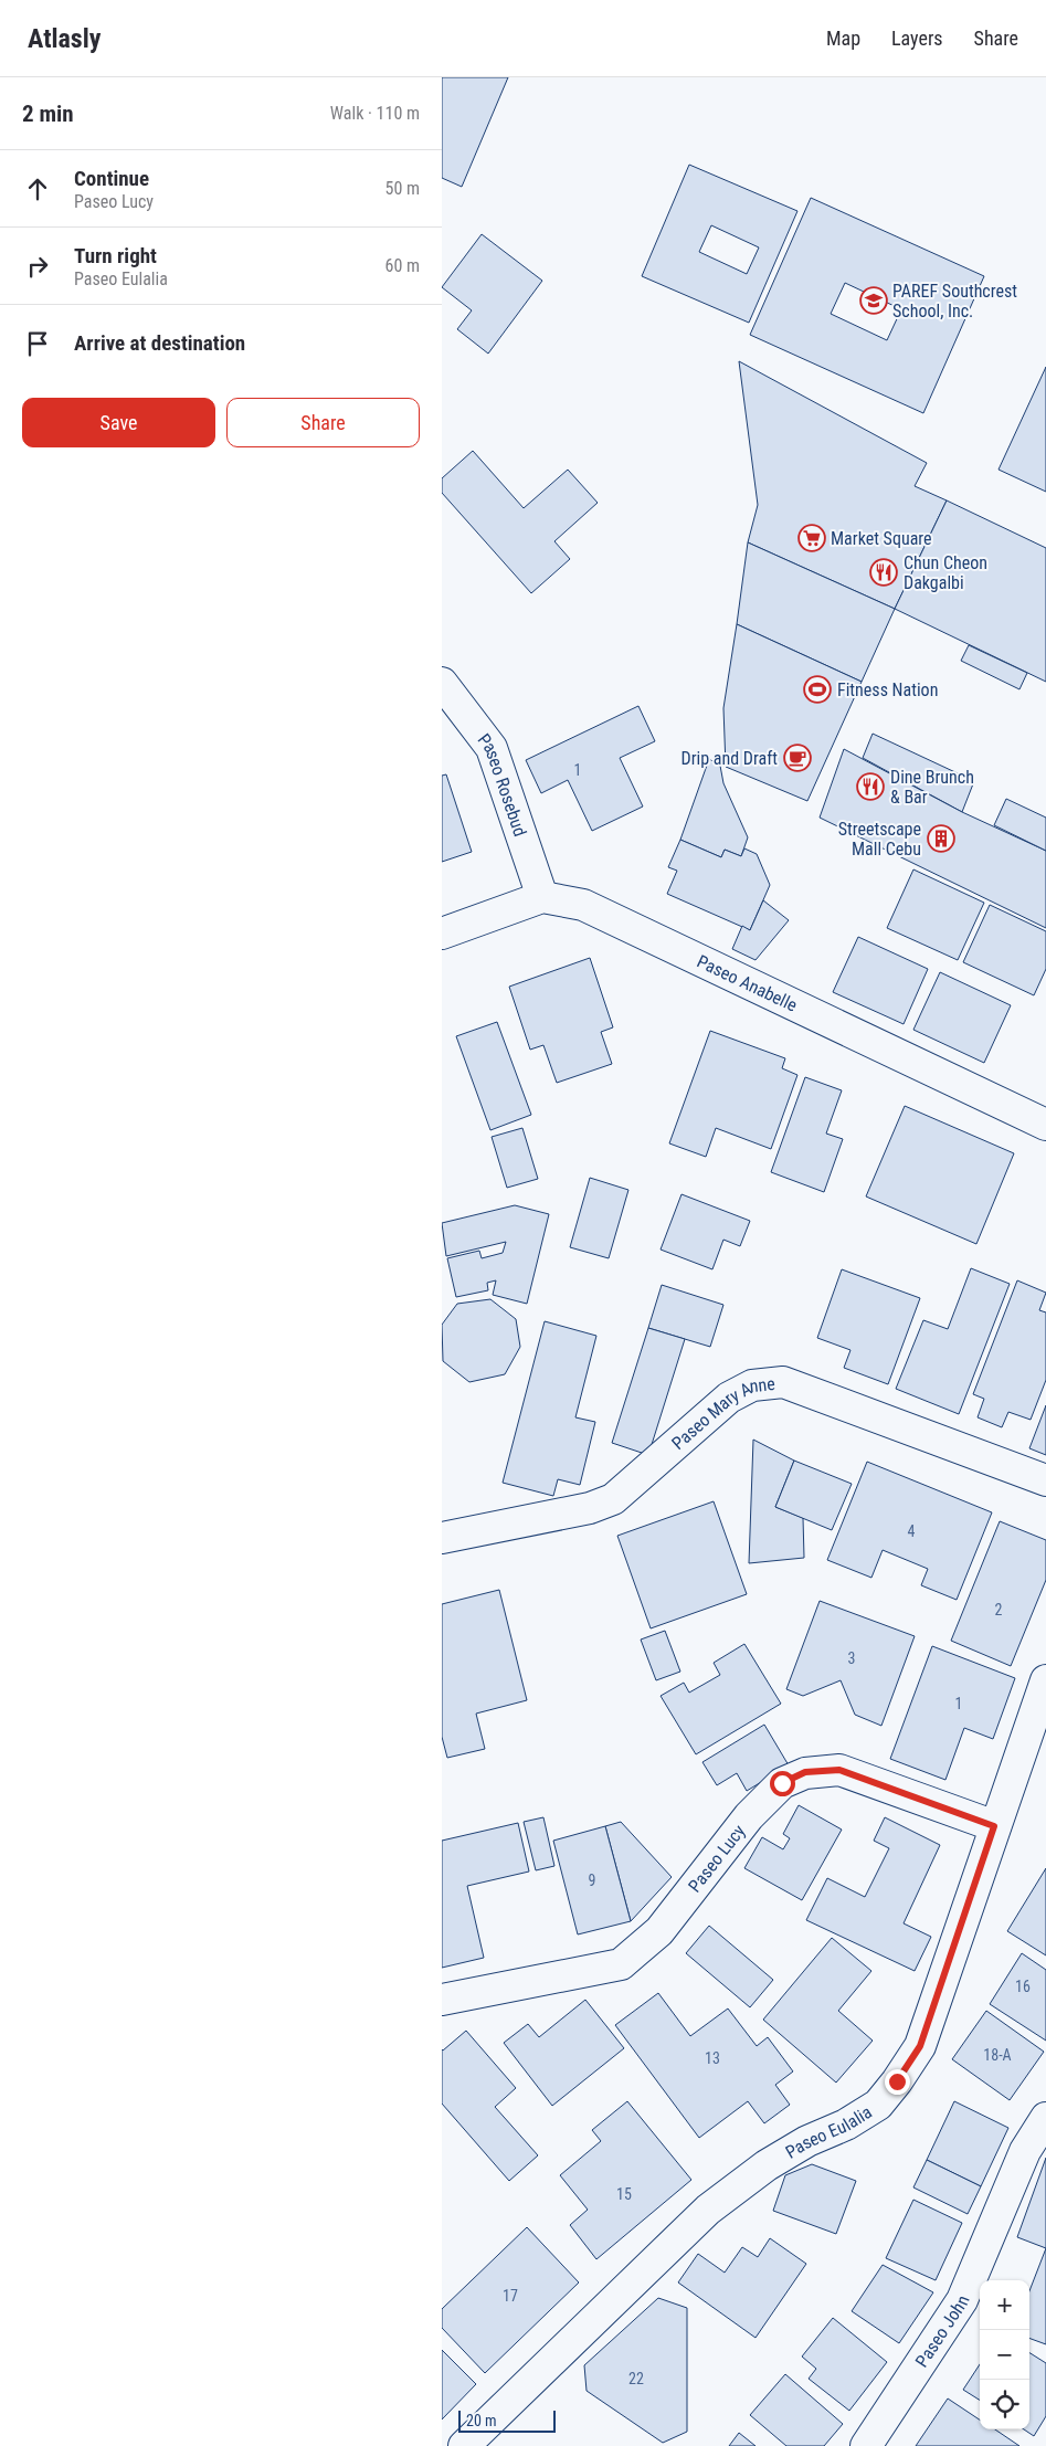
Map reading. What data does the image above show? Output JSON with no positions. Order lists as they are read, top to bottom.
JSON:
{
  "streets": {
    "street": [
      "Paseo Rosebud",
      "Paseo Anabelle",
      "Paseo Mary Anne",
      "Paseo Lucy",
      "Paseo Eulalia",
      "Paseo John"
    ]
  },
  "crossings": [
    ["Paseo Rosebud", "Paseo Anabelle"],
    ["Paseo Lucy", "Paseo Eulalia"]
  ],
  "places": {
    "school or university": ["PAREF Southcrest School, Inc."],
    "supermarket": ["Market Square"],
    "restaurant": ["Chun Cheon Dakgalbi", "Dine Brunch & Bar"],
    "sports": ["Fitness Nation"],
    "cafe": ["Drip and Draft"],
    "building": ["Streetscape Mall Cebu"]
  },
  "house_numbers": [
    "1",
    "4",
    "2",
    "3",
    "1",
    "9",
    "16",
    "18-A",
    "13",
    "15",
    "17",
    "22"
  ],
  "scale_bar": "20 m",
  "page": {
    "header": "Atlasly",
    "nav": ["Map", "Layers", "Share"],
    "heading": ["2 min", "Walk · 110 m"],
    "list": [
      ["Continue", "Paseo Lucy", "50 m"],
      ["Turn right", "Paseo Eulalia", "60 m"],
      "Arrive at destination"
    ],
    "buttons": ["Save", "Share"],
    "map_buttons": ["+", "−"],
    "scale": "20 m"
  }
}
